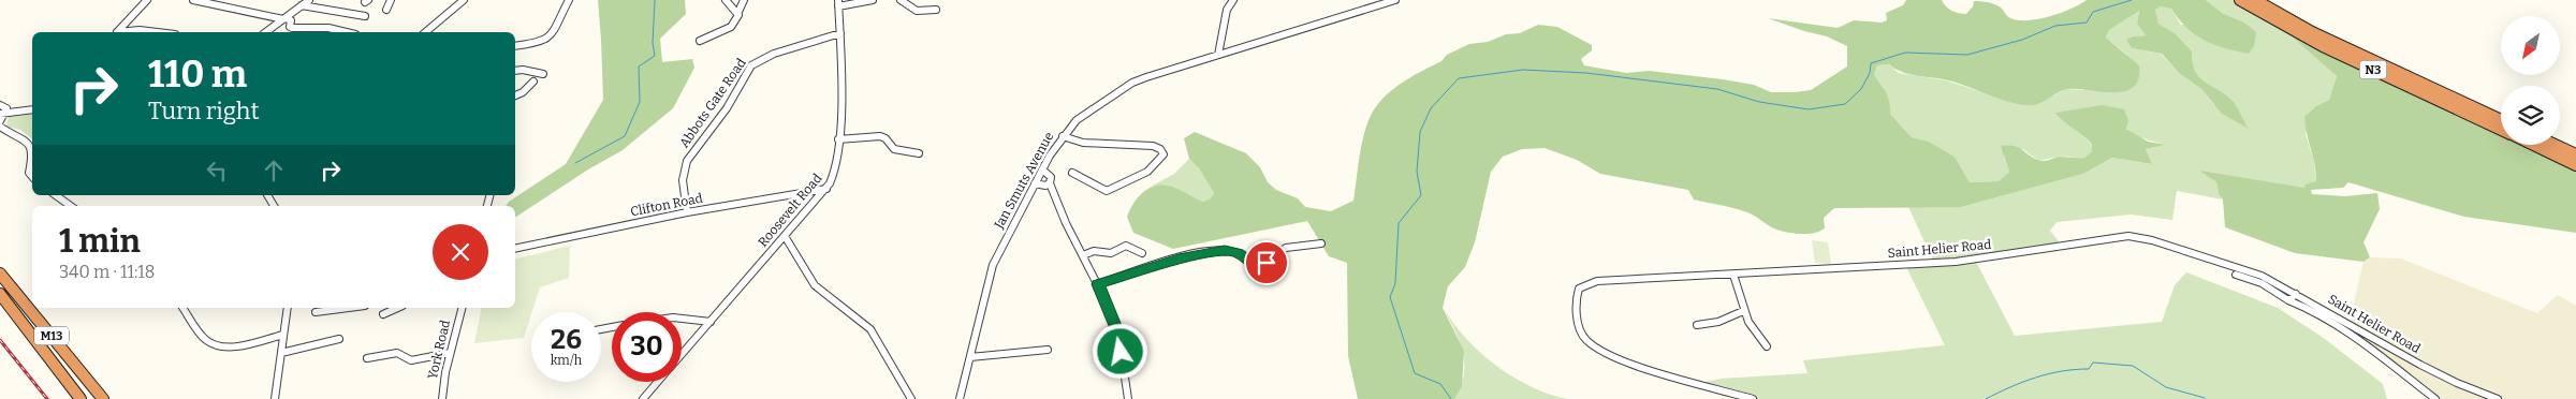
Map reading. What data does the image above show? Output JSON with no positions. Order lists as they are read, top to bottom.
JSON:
{
  "streets": {
    "highway": ["N3", "M13"],
    "street": [
      "Abbots Gate Road",
      "Jan Smuts Avenue",
      "Clifton Road",
      "Roosevelt Road",
      "Saint Helier Road",
      "York Road"
    ]
  },
  "crossings": [
    ["Abbots Gate Road", "Clifton Road"],
    ["Abbots Gate Road", "Roosevelt Road"],
    ["Clifton Road", "Roosevelt Road"]
  ],
  "north": "bottom left",
  "page": {
    "turn": ["110 m", "Turn right"],
    "heading": ["1 min", "340 m · 11:18"],
    "speed": "26 km/h",
    "limit": "30"
  }
}
